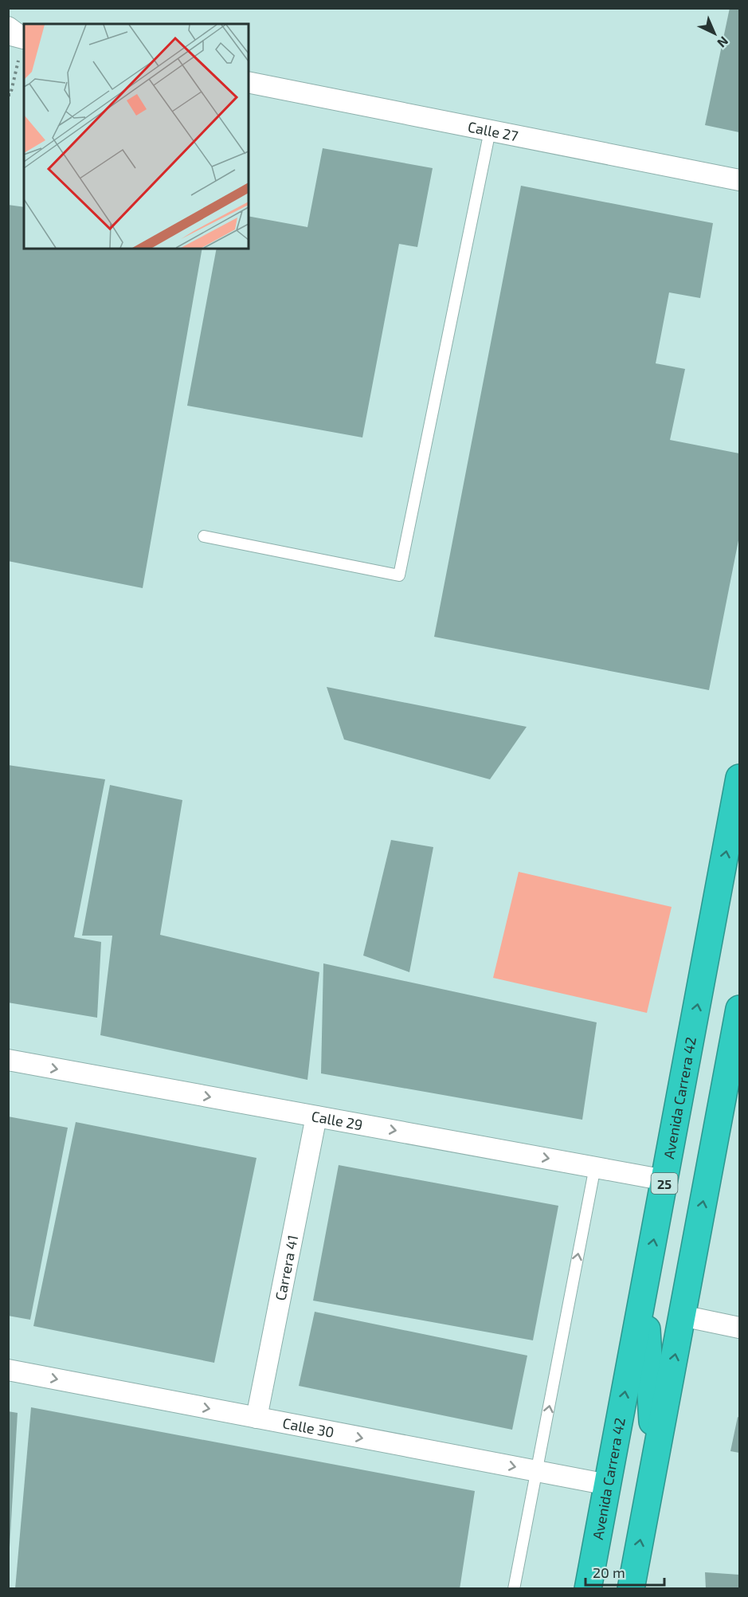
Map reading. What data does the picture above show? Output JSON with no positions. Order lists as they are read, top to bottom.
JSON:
{
  "streets": {
    "highway": ["Avenida Carrera 42", "25"],
    "street": [
      "Calle 27",
      "Calle 29",
      "Carrera 41",
      "Calle 30"
    ]
  },
  "crossings": [
    ["Avenida Carrera 42", "Calle 29"],
    ["Avenida Carrera 42", "Calle 30"],
    ["Calle 29", "Carrera 41"],
    ["Carrera 41", "Calle 30"]
  ],
  "one_way": ["Calle 29", "Calle 30"],
  "scale_bar": "20 m",
  "north": "bottom right"
}
